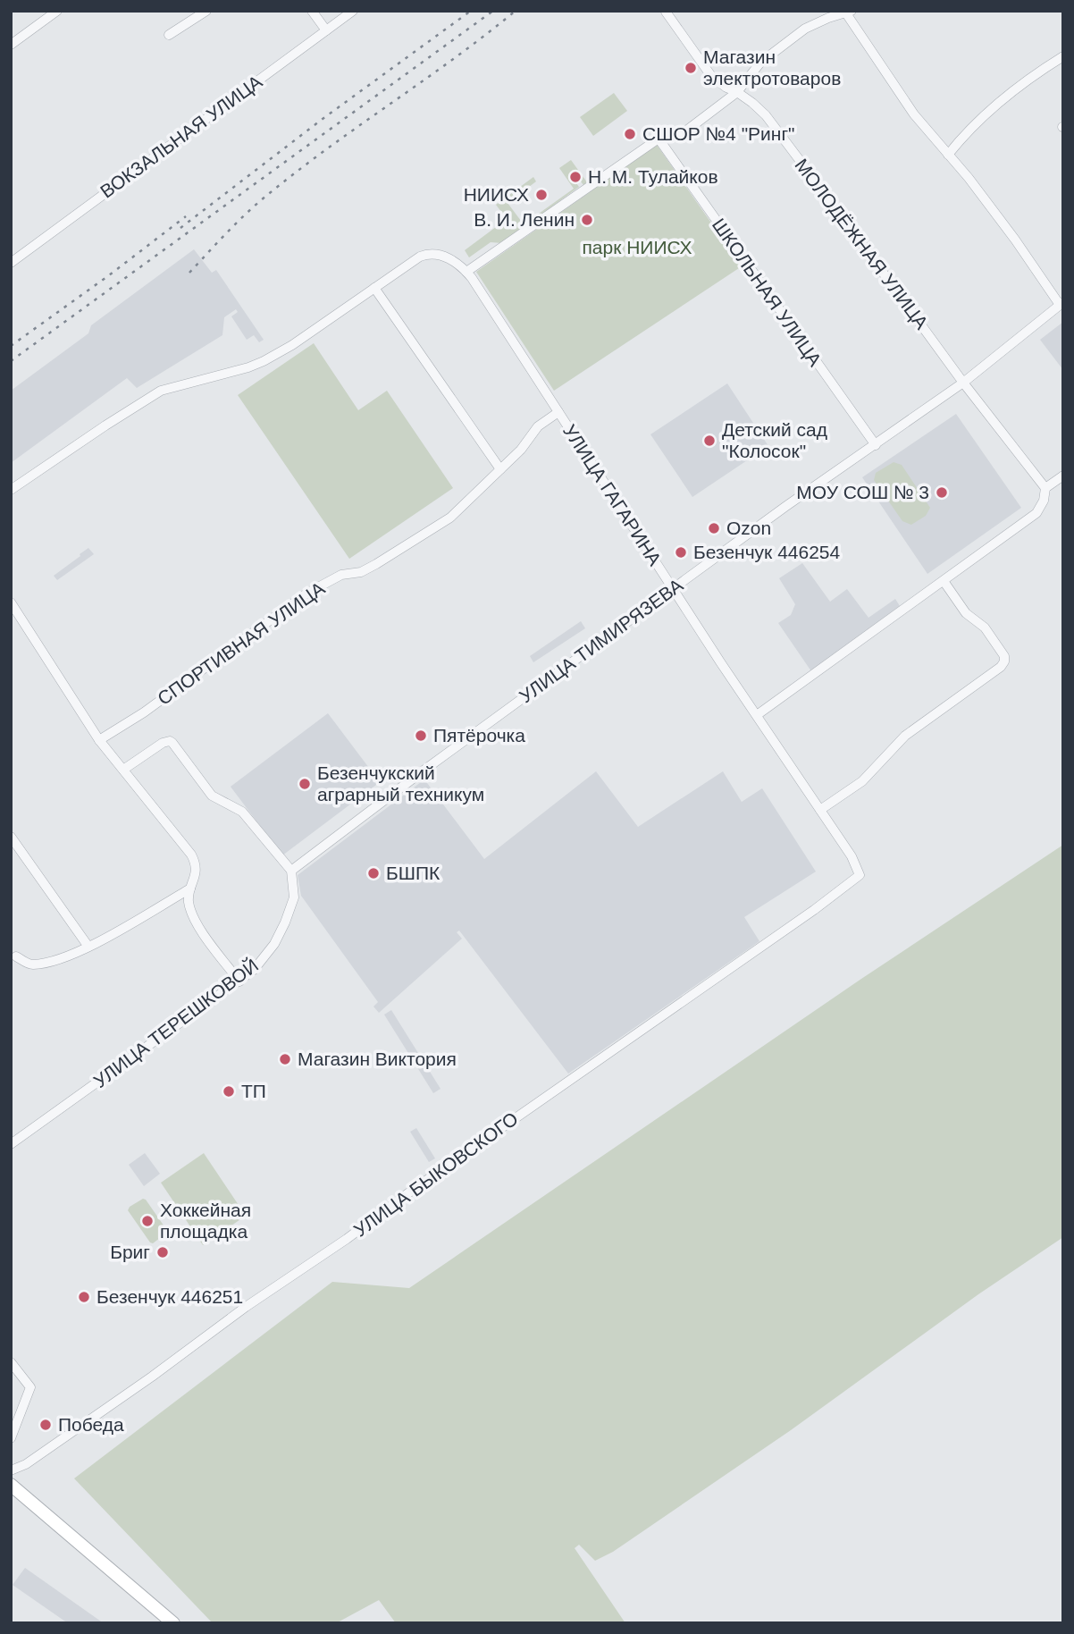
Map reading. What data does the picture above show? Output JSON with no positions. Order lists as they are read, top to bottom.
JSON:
{
  "streets": {
    "street": [
      "ВОКЗАЛЬНАЯ УЛИЦА",
      "МОЛОДЁЖНАЯ УЛИЦА",
      "ШКОЛЬНАЯ УЛИЦА",
      "УЛИЦА ГАГАРИНА",
      "УЛИЦА ТИМИРЯЗЕВА",
      "СПОРТИВНАЯ УЛИЦА",
      "УЛИЦА ТЕРЕШКОВОЙ",
      "УЛИЦА БЫКОВСКОГО"
    ]
  },
  "crossings": [
    ["МОЛОДЁЖНАЯ УЛИЦА", "УЛИЦА ТИМИРЯЗЕВА"],
    ["ШКОЛЬНАЯ УЛИЦА", "УЛИЦА ТИМИРЯЗЕВА"],
    ["УЛИЦА ГАГАРИНА", "УЛИЦА ТИМИРЯЗЕВА"],
    ["УЛИЦА ГАГАРИНА", "СПОРТИВНАЯ УЛИЦА"],
    ["УЛИЦА ГАГАРИНА", "УЛИЦА БЫКОВСКОГО"],
    ["УЛИЦА ТИМИРЯЗЕВА", "УЛИЦА ТЕРЕШКОВОЙ"]
  ],
  "parks": ["парк НИИСХ"],
  "places": [
    "Магазин электротоваров",
    "СШОР №4 \"Ринг\"",
    "Н. М. Тулайков",
    "НИИСХ",
    "В. И. Ленин",
    "Детский сад \"Колосок\"",
    "МОУ СОШ № 3",
    "Ozon",
    "Безенчук 446254",
    "Пятёрочка",
    "Безенчукский аграрный техникум",
    "БШПК",
    "Магазин Виктория",
    "ТП",
    "Хоккейная площадка",
    "Бриг",
    "Безенчук 446251",
    "Победа"
  ]
}
